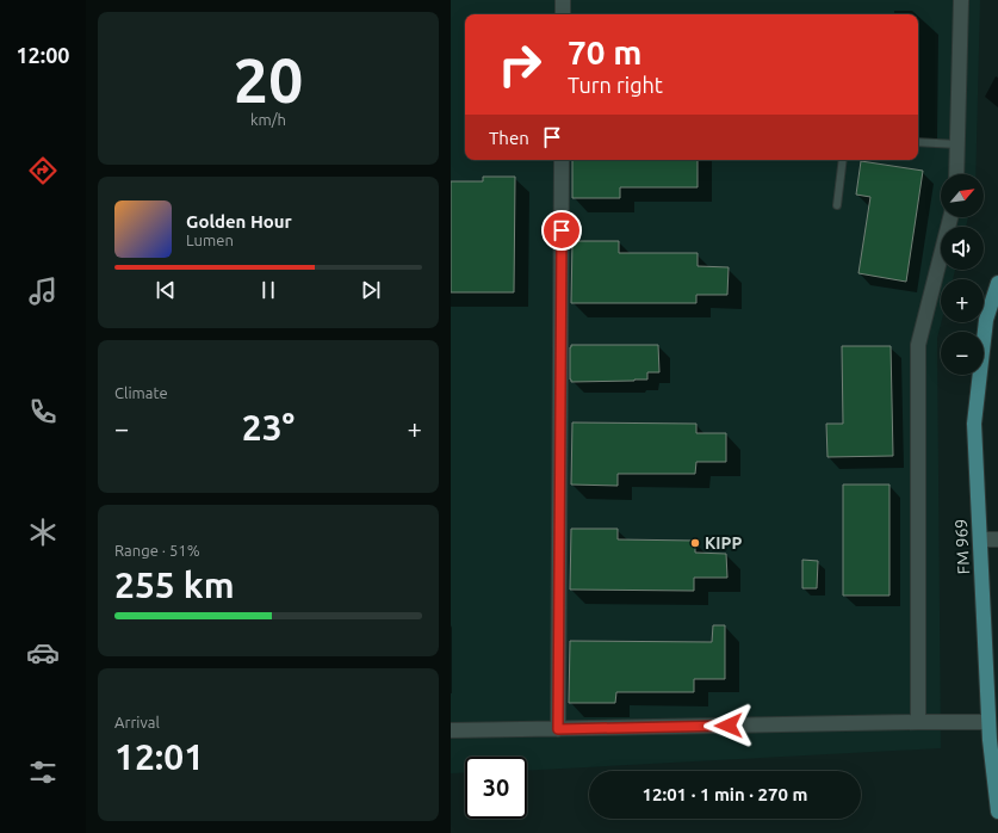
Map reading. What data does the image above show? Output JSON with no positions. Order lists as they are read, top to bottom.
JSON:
{
  "streets": {
    "main road": ["FM 969"]
  },
  "places": ["KIPP"],
  "north": "top right",
  "page": {
    "tabs": "12:00",
    "tile": [
      ["20", "km/h"],
      "Climate",
      ["Range · 51%", "255 km"],
      ["Arrival", "12:01"]
    ],
    "turn": ["70 m", "Turn right"],
    "then": "Then",
    "map_buttons": ["+", "−"],
    "song": ["Golden Hour", "Lumen"],
    "heat": ["−", "23°", "+"],
    "limit": "30",
    "trip": "12:01 · 1 min · 270 m"
  }
}
